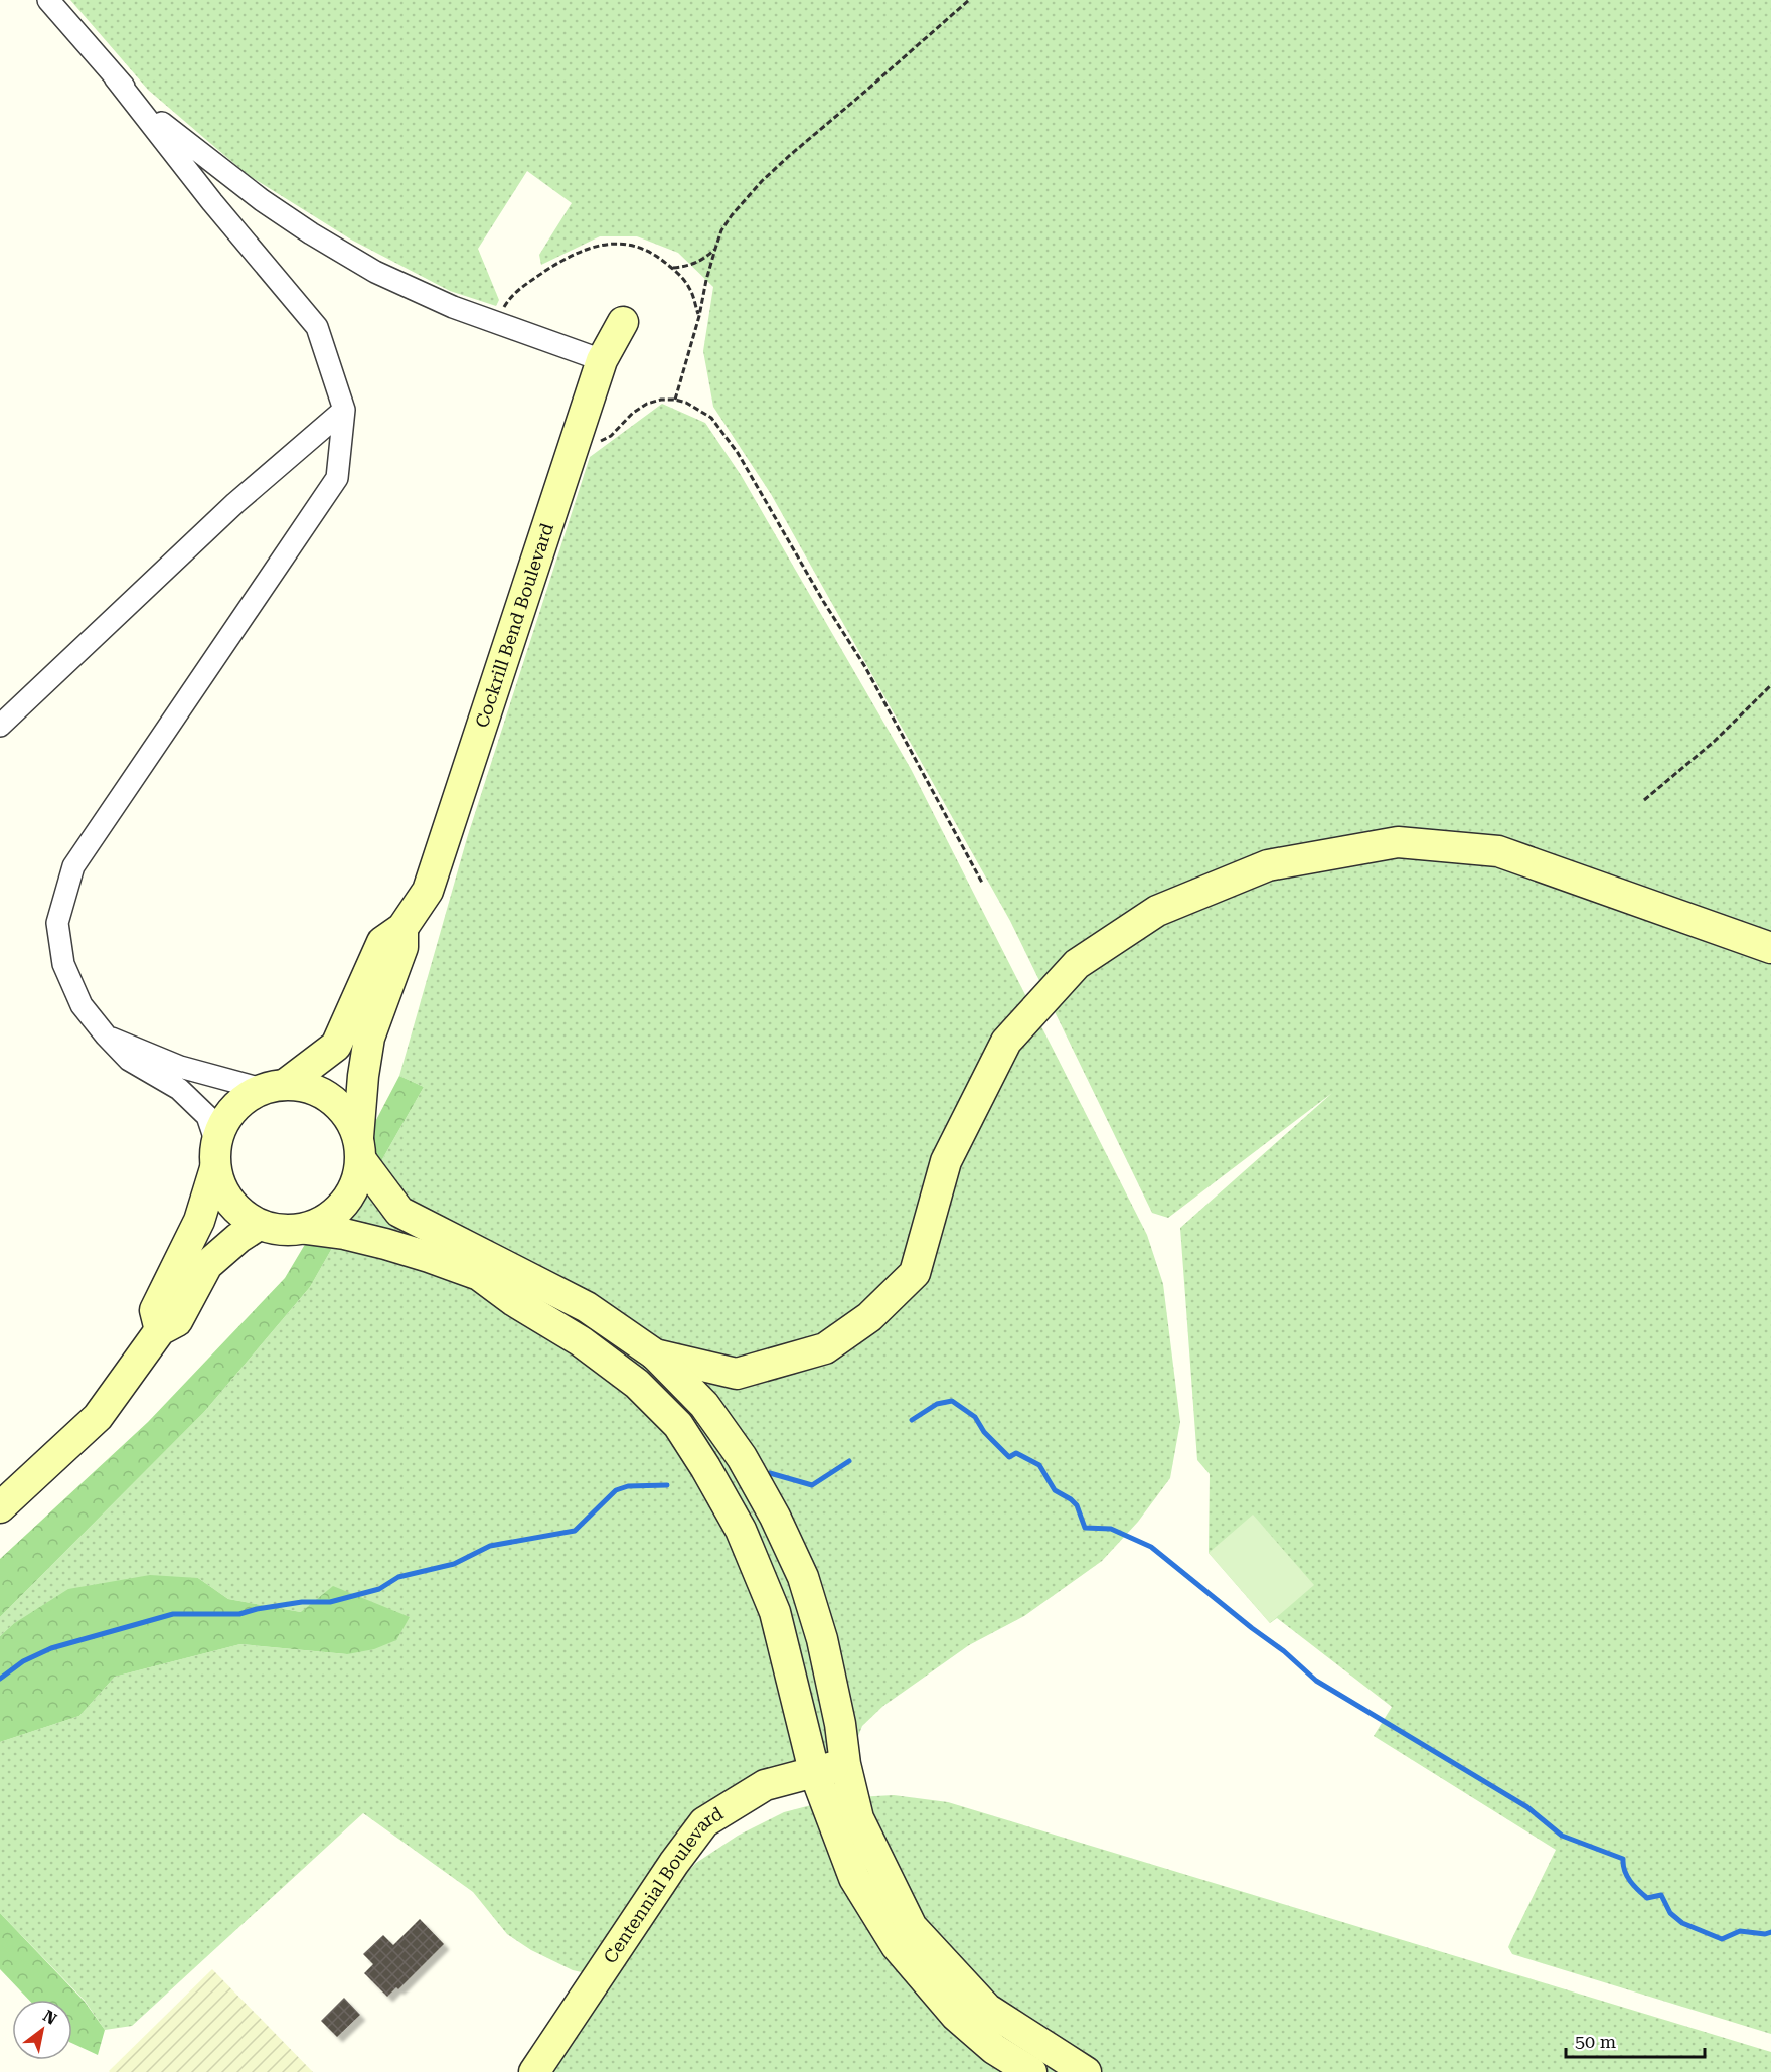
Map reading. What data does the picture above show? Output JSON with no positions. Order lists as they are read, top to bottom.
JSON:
{
  "streets": {
    "street": ["Cockrill Bend Boulevard", "Centennial Boulevard"]
  },
  "scale_bar": "50 m",
  "north": "top right"
}
